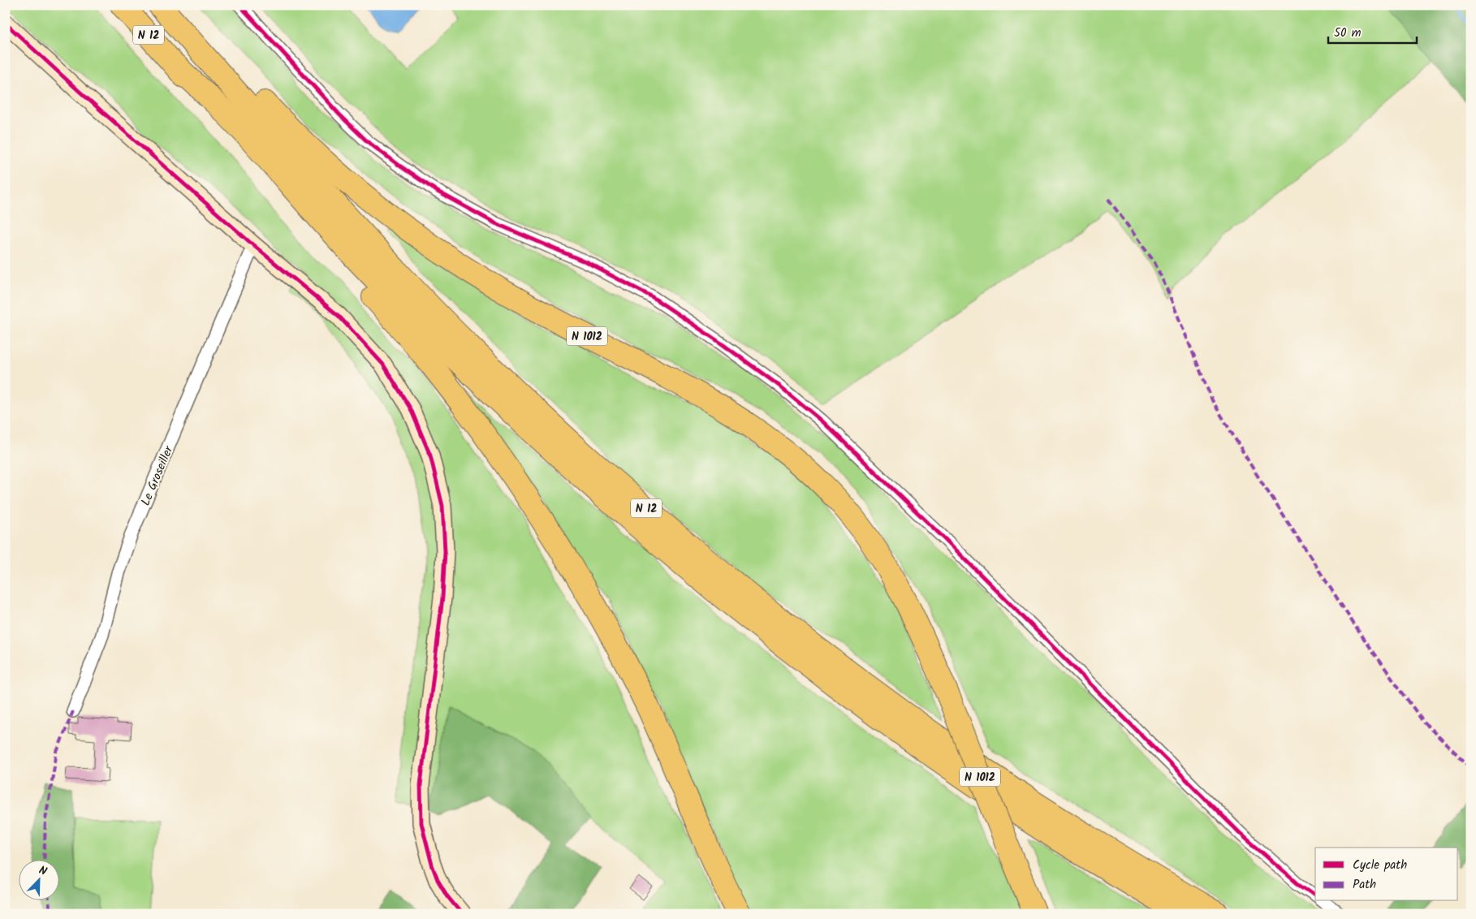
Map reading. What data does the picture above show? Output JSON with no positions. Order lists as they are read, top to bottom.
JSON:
{
  "streets": {
    "highway": ["N 12", "N 1012"],
    "street": ["Le Groseiller"]
  },
  "legend": ["Cycle path", "Path"],
  "scale_bar": "50 m",
  "north": "top right"
}
